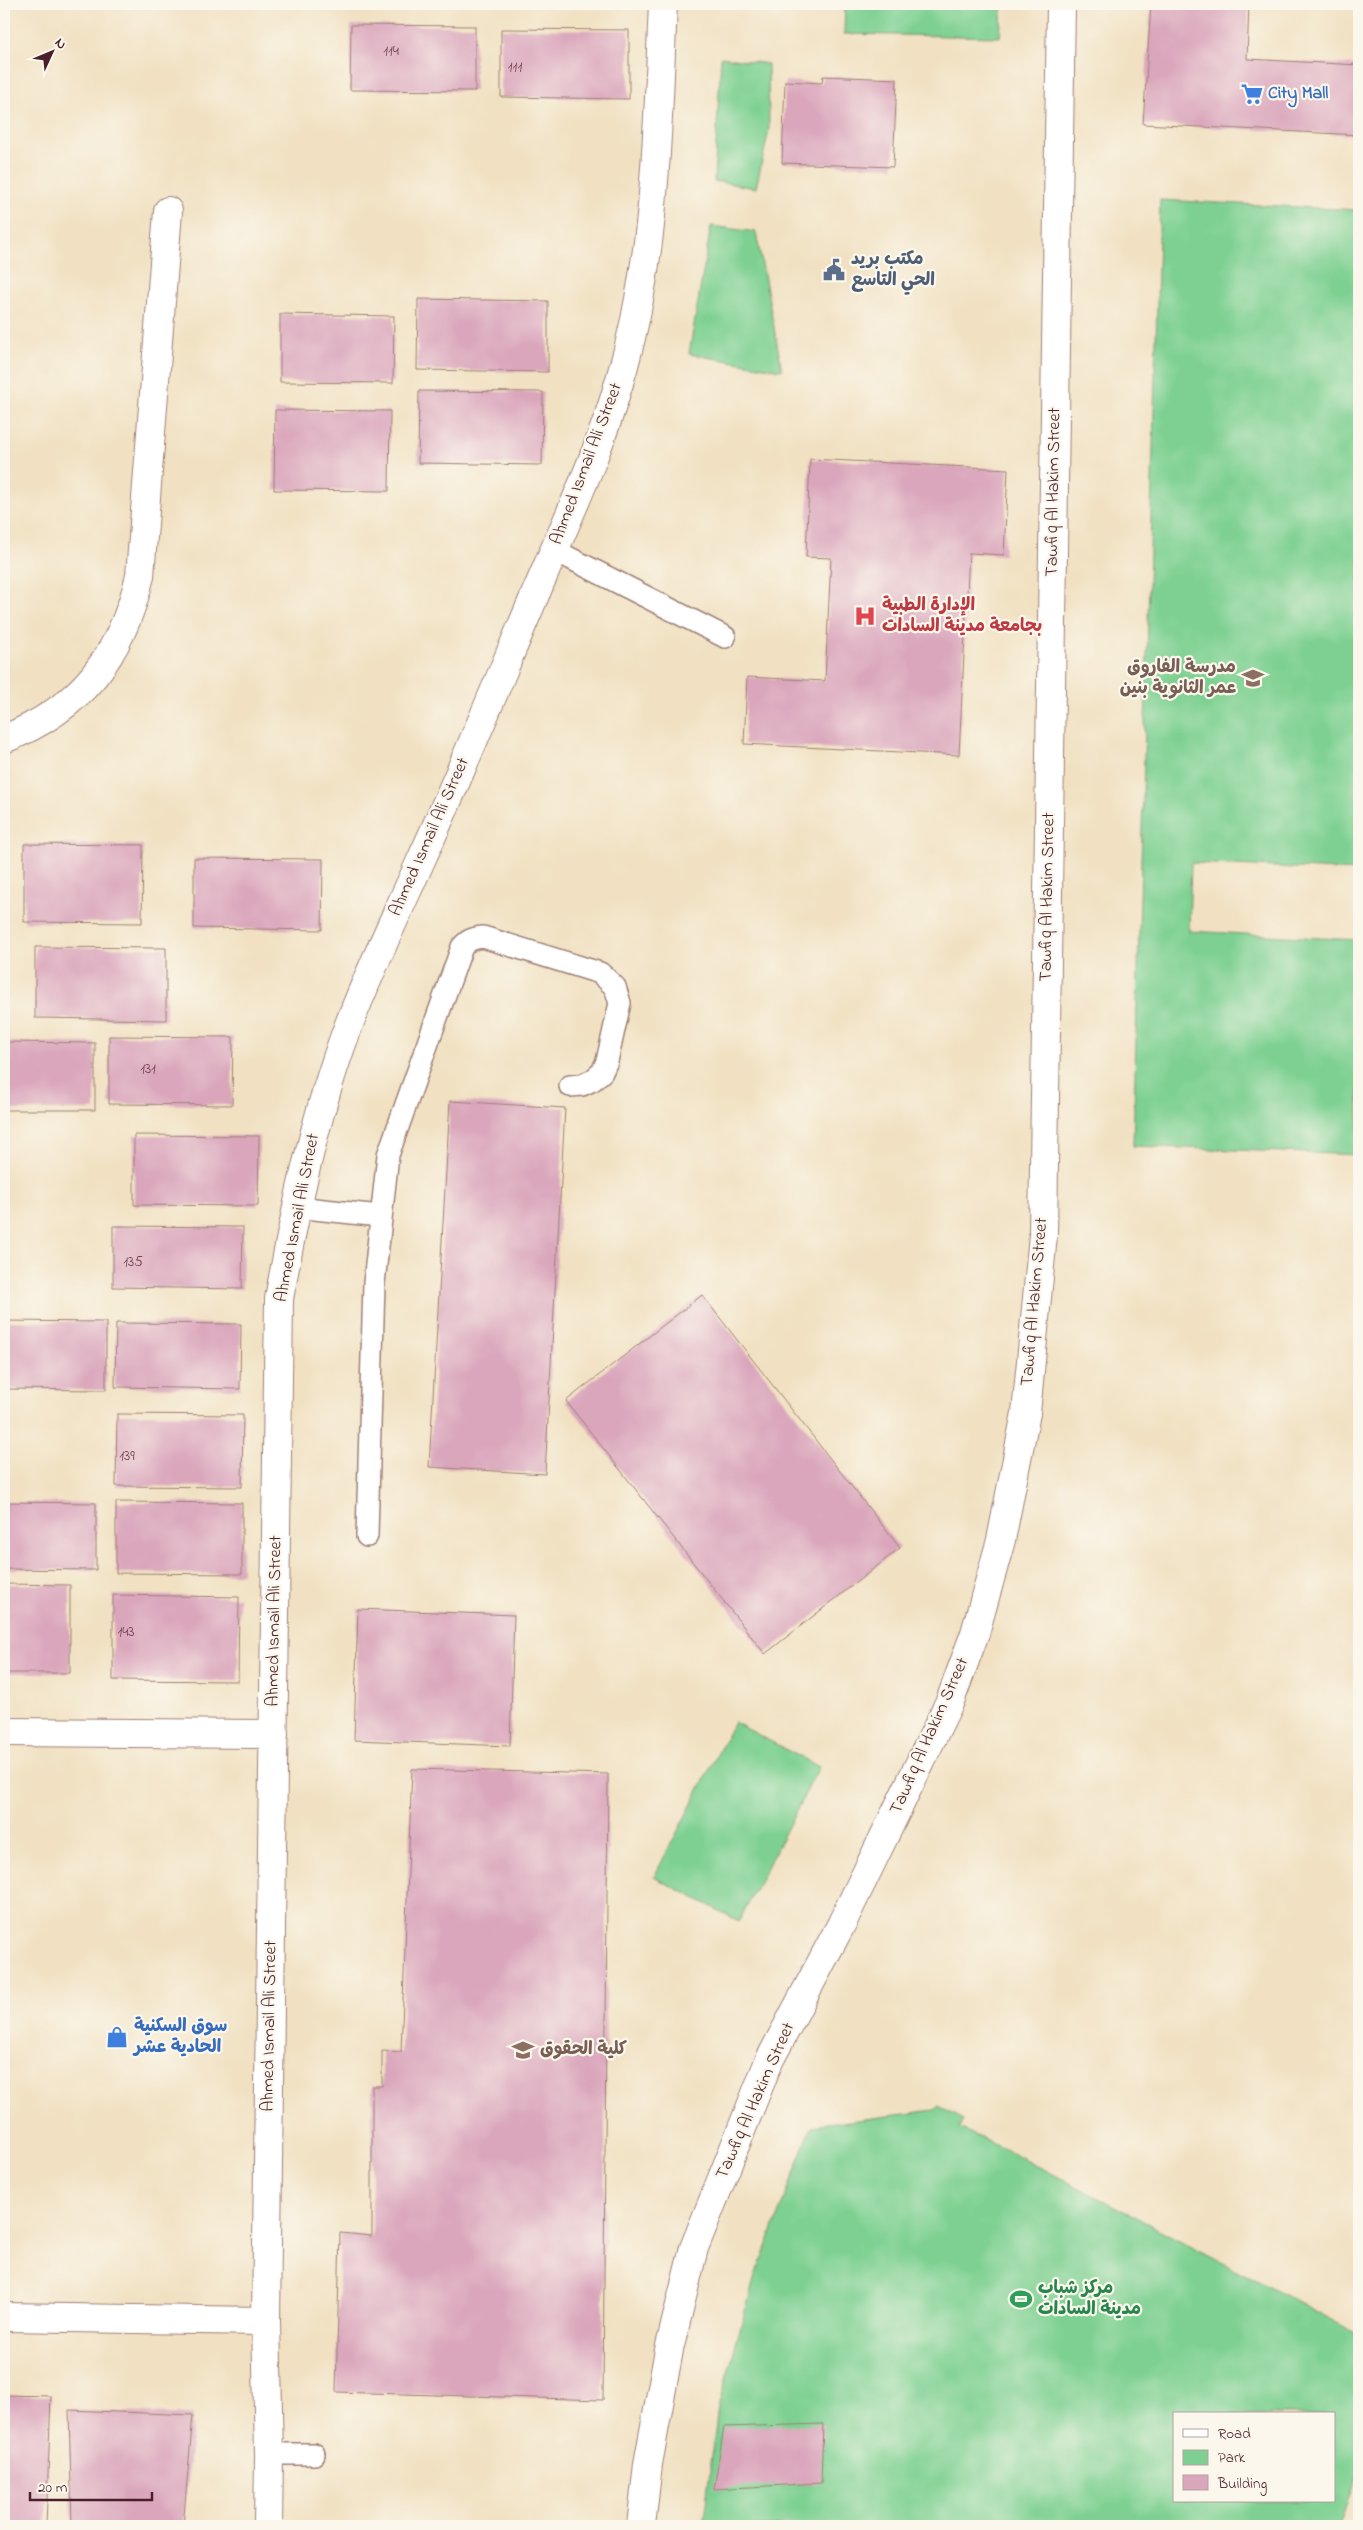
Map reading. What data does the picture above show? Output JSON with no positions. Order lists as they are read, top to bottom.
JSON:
{
  "streets": {
    "street": ["Ahmed Ismail Ali Street", "Tawfiq Al Hakim Street"]
  },
  "places": {
    "supermarket": ["City Mall"],
    "public building": ["مكتب بريد الحي التاسع"],
    "hospital": ["الإدارة الطبية بجامعة مدينة السادات"],
    "school or university": ["مدرسة الفاروق عمر الثانوية بنين", "كلية الحقوق"],
    "shop": ["سوق السكنية الحادية عشر"],
    "sports": ["مركز شباب مدينة السادات"]
  },
  "house_numbers": [
    "114",
    "111",
    "131",
    "135",
    "139",
    "143"
  ],
  "legend": ["Road", "Park", "Building"],
  "scale_bar": "20 m",
  "north": "top right"
}
